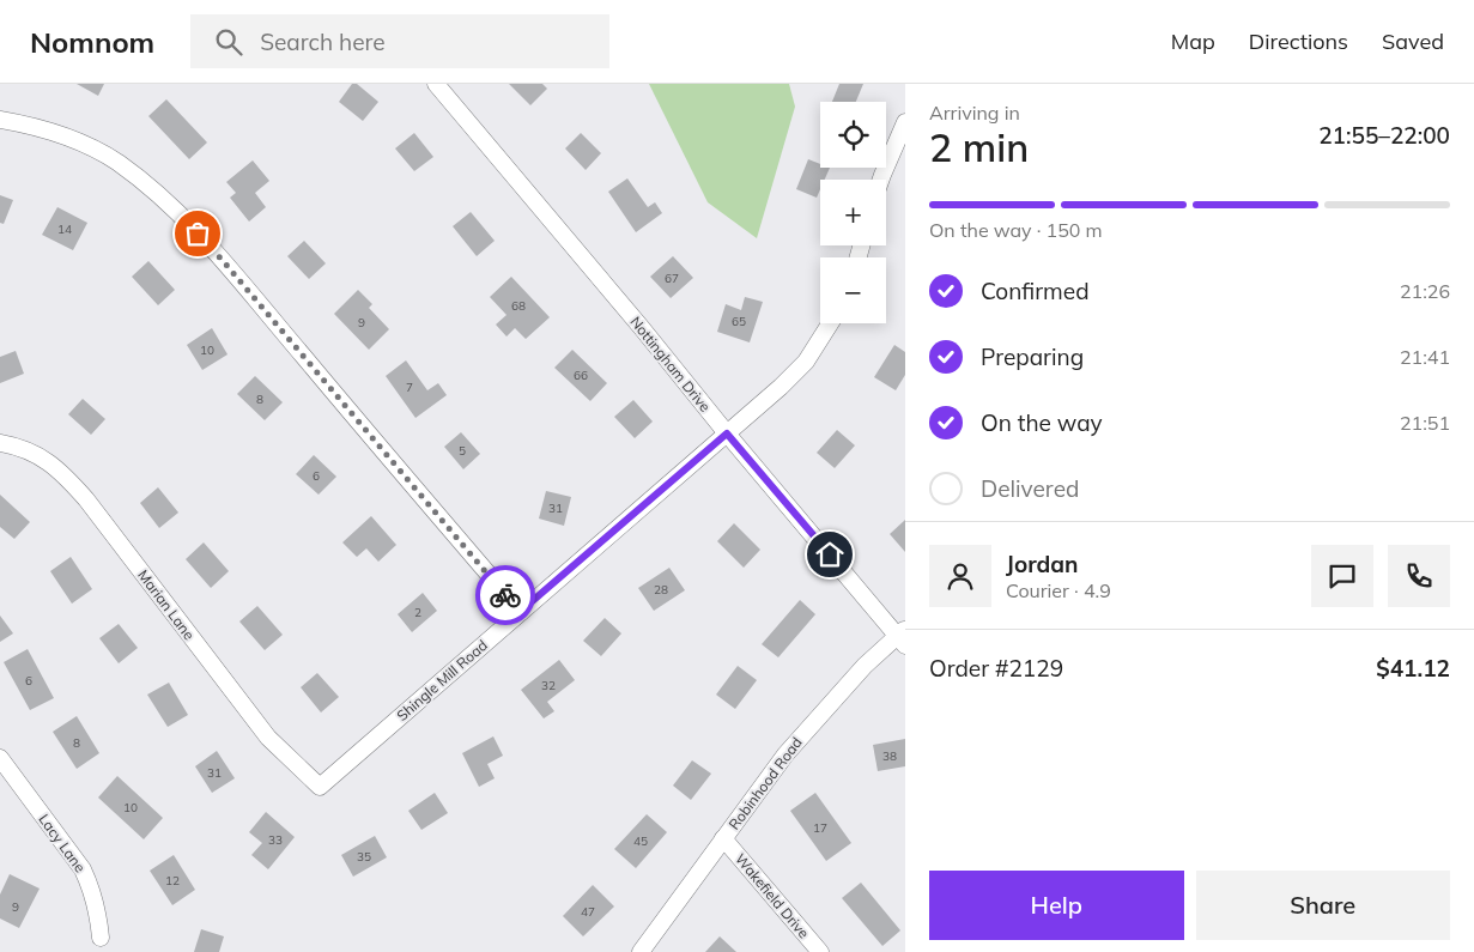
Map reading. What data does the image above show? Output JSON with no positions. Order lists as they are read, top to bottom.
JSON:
{
  "streets": {
    "street": [
      "Nottingham Drive",
      "Marian Lane",
      "Shingle Mill Road",
      "Robinhood Road",
      "Lacy Lane",
      "Wakefield Drive"
    ]
  },
  "crossings": [
    ["Nottingham Drive", "Shingle Mill Road"],
    ["Nottingham Drive", "Robinhood Road"],
    ["Marian Lane", "Shingle Mill Road"],
    ["Robinhood Road", "Wakefield Drive"]
  ],
  "house_numbers": [
    "14",
    "67",
    "68",
    "65",
    "9",
    "10",
    "66",
    "7",
    "8",
    "5",
    "6",
    "31",
    "28",
    "2",
    "6",
    "32",
    "8",
    "38",
    "31",
    "10",
    "17",
    "33",
    "45",
    "35",
    "12",
    "9",
    "47"
  ],
  "page": {
    "header": "Nomnom",
    "search": "Search here",
    "nav": ["Map", "Directions", "Saved"],
    "heading": ["2 min", "Arriving in", "21:55–22:00"],
    "panel": [
      "Jordan",
      "Courier · 4.9",
      "Order #2129",
      "$41.12"
    ],
    "map_buttons": ["+", "−"],
    "bar": "On the way · 150 m",
    "list": [
      ["Confirmed", "21:26"],
      ["Preparing", "21:41"],
      ["On the way", "21:51"],
      "Delivered"
    ],
    "buttons": ["Help", "Share"]
  }
}
